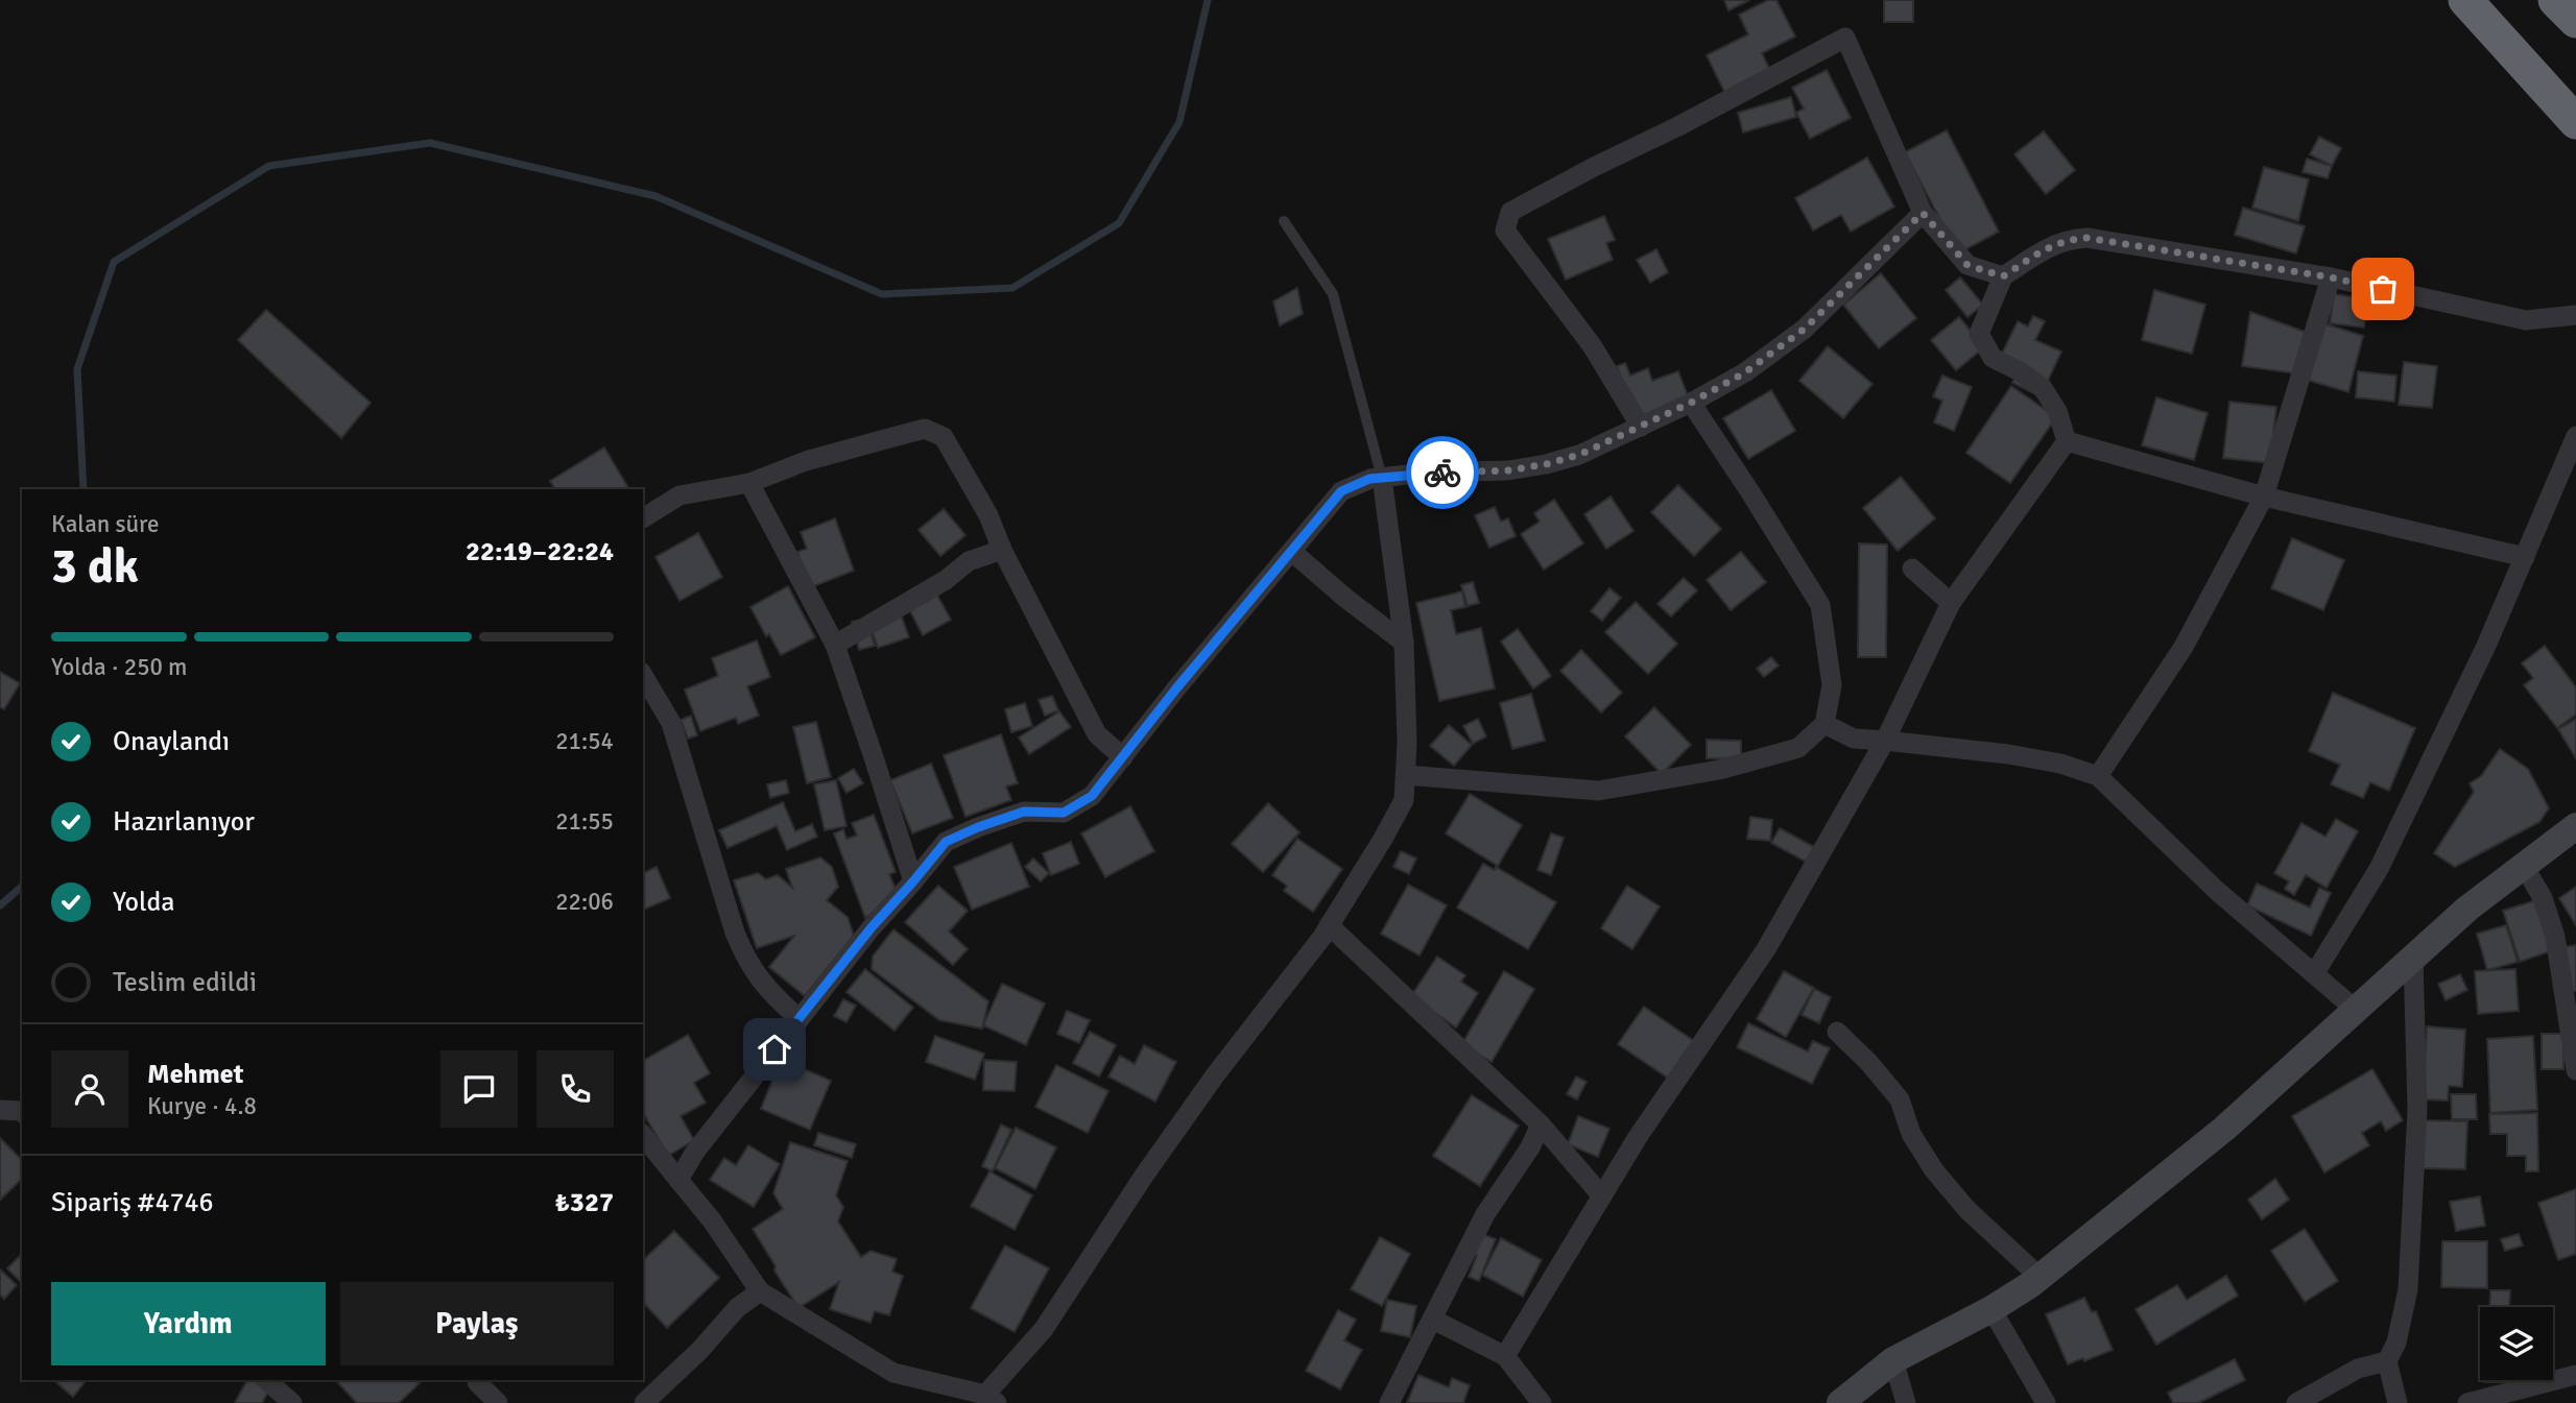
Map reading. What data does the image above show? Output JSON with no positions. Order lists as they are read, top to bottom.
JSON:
{
  "page": {
    "heading": ["3 dk", "Kalan süre", "22:19–22:24"],
    "panel": [
      "Mehmet",
      "Kurye · 4.8",
      "Sipariş #4746",
      "₺327"
    ],
    "bar": "Yolda · 250 m",
    "list": [
      ["Onaylandı", "21:54"],
      ["Hazırlanıyor", "21:55"],
      ["Yolda", "22:06"],
      "Teslim edildi"
    ],
    "buttons": ["Yardım", "Paylaş"]
  }
}
